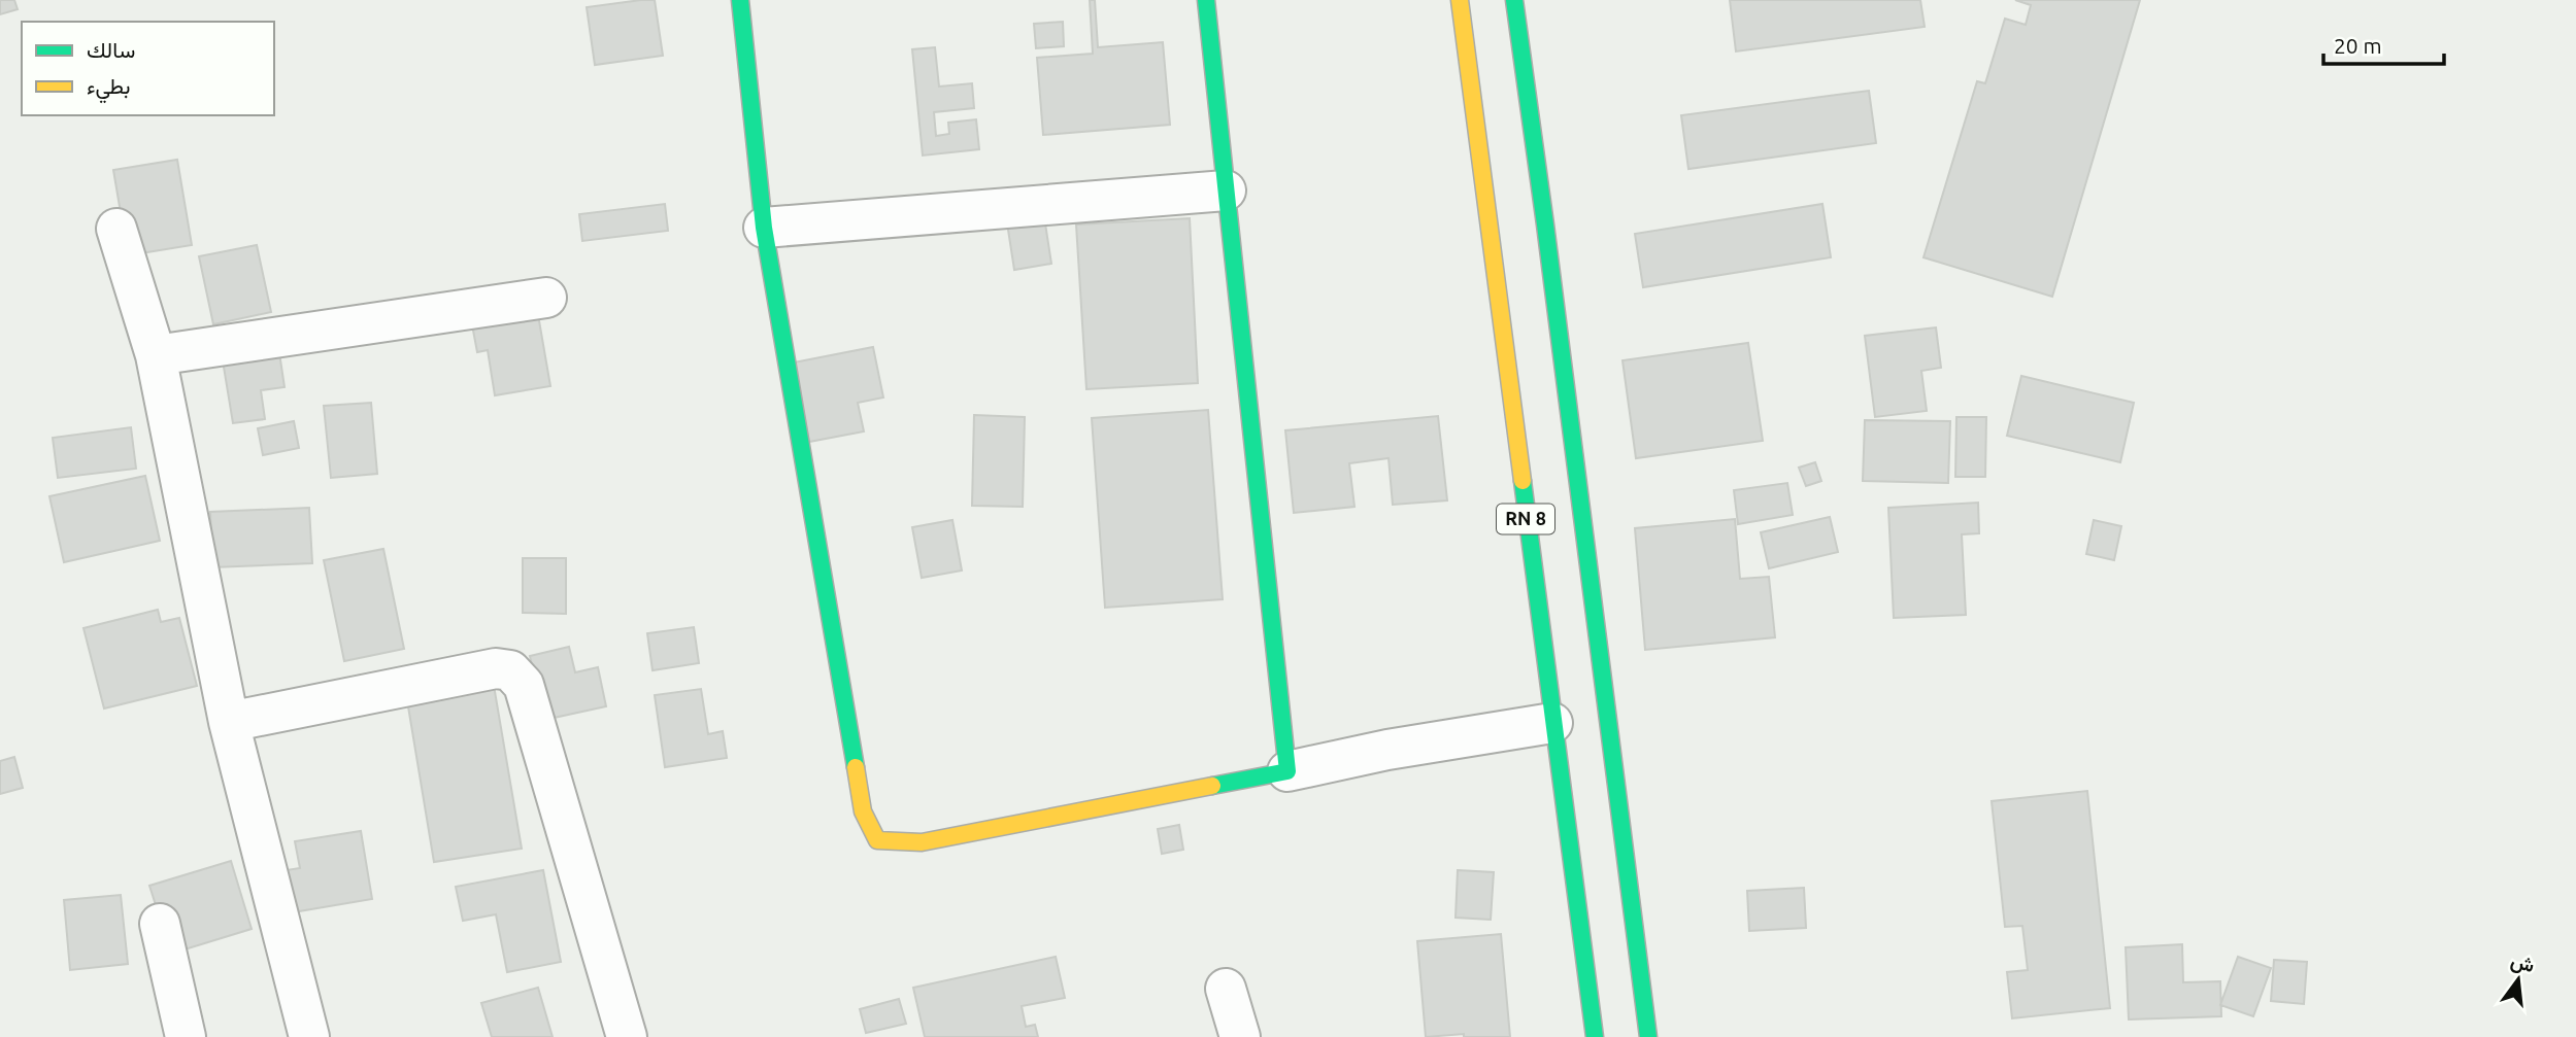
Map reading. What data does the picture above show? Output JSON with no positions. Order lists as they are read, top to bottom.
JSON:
{
  "streets": {
    "main road": ["RN 8"]
  },
  "legend": ["سالك", "بطيء"],
  "scale_bar": "20 m",
  "north": "top"
}
